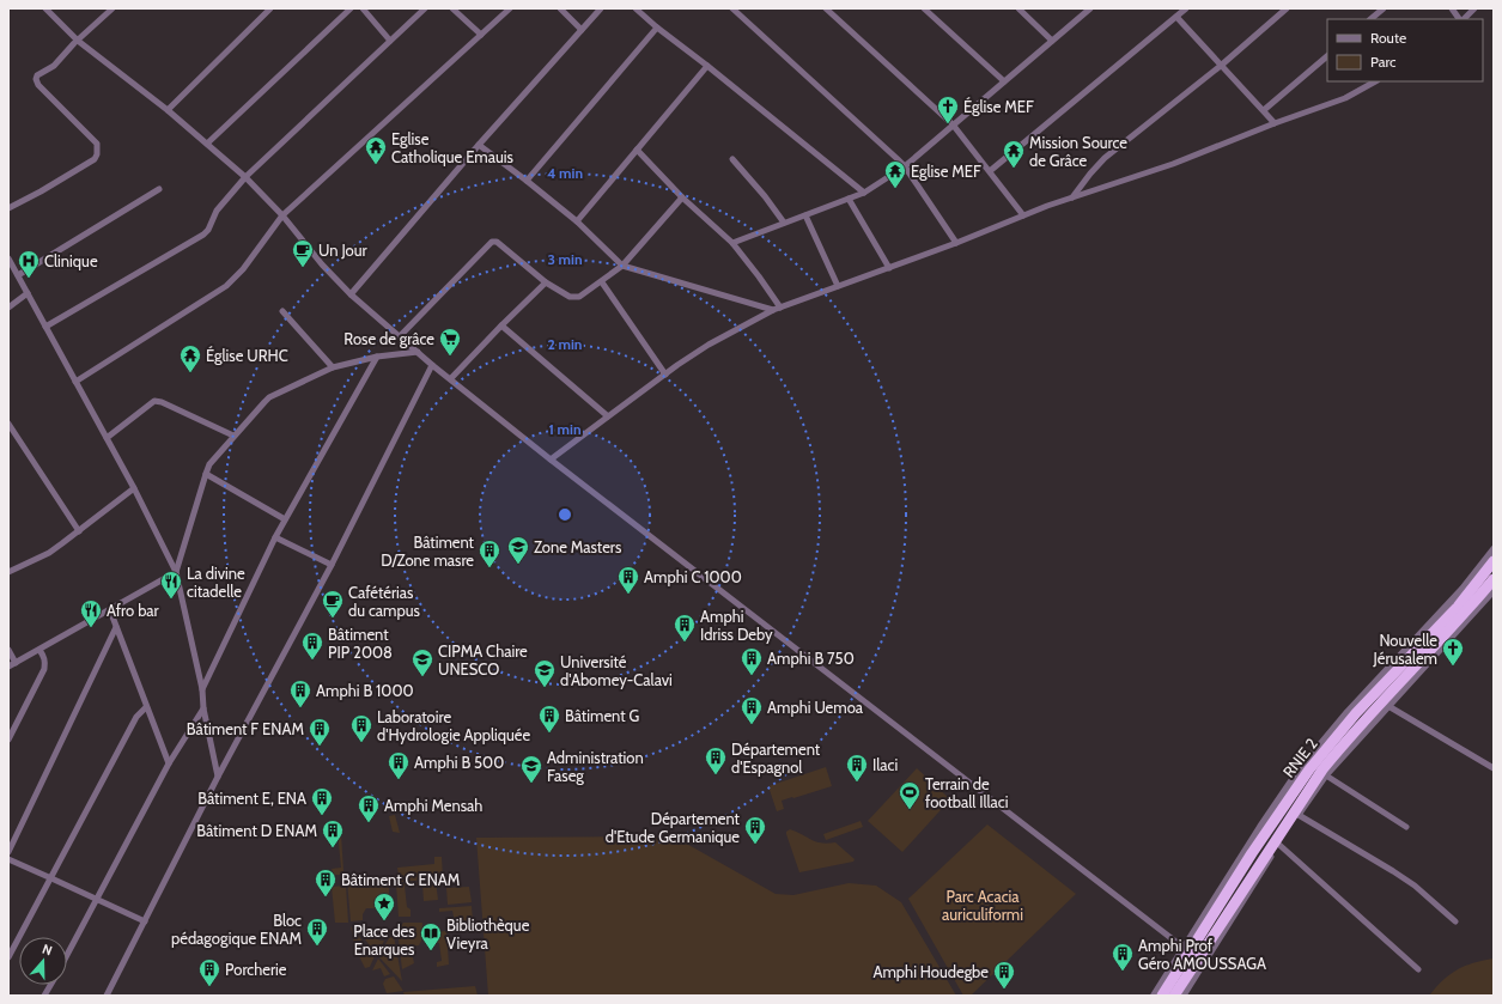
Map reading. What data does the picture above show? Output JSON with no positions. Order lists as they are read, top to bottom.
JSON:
{
  "streets": {
    "highway": ["RNIE 2"]
  },
  "parks": ["Parc Acacia auriculiformi"],
  "places": {
    "church": ["Église MEF", "Nouvelle Jérusalem"],
    "temple": [
      "Eglise Catholique Emauis",
      "Mission Source de Grâce",
      "Eglise MEF",
      "Église URHC"
    ],
    "cafe": ["Un Jour", "Cafétérias du campus"],
    "hospital": ["Clinique"],
    "supermarket": ["Rose de grâce"],
    "school or university": [
      "Zone Masters",
      "CIPMA Chaire UNESCO",
      "Université d'Abomey-Calavi",
      "Administration Faseg"
    ],
    "building": [
      "Bâtiment D/Zone masre",
      "Amphi C 1000",
      "Amphi Idriss Deby",
      "Bâtiment PIP 2008",
      "Amphi B 750",
      "Amphi B 1000",
      "Amphi Uemoa",
      "Bâtiment G",
      "Laboratoire d'Hydrologie Appliquée",
      "Bâtiment F ENAM",
      "Département d'Espagnol",
      "Amphi B 500",
      "Ilaci",
      "Bâtiment E, ENA",
      "Amphi Mensah",
      "Département d'Etude Germanique",
      "Bâtiment D ENAM",
      "Bâtiment C ENAM",
      "Bloc pédagogique ENAM",
      "Amphi Prof Géro AMOUSSAGA",
      "Porcherie",
      "Amphi Houdegbe"
    ],
    "restaurant": ["La divine citadelle", "Afro bar"],
    "sports": ["Terrain de football Illaci"],
    "place": ["Place des Enarques"],
    "library": ["Bibliothèque Vieyra"]
  },
  "legend": ["Route", "Parc"],
  "north": "top",
  "rings": [
    "4 min",
    "3 min",
    "2 min",
    "1 min"
  ]
}
